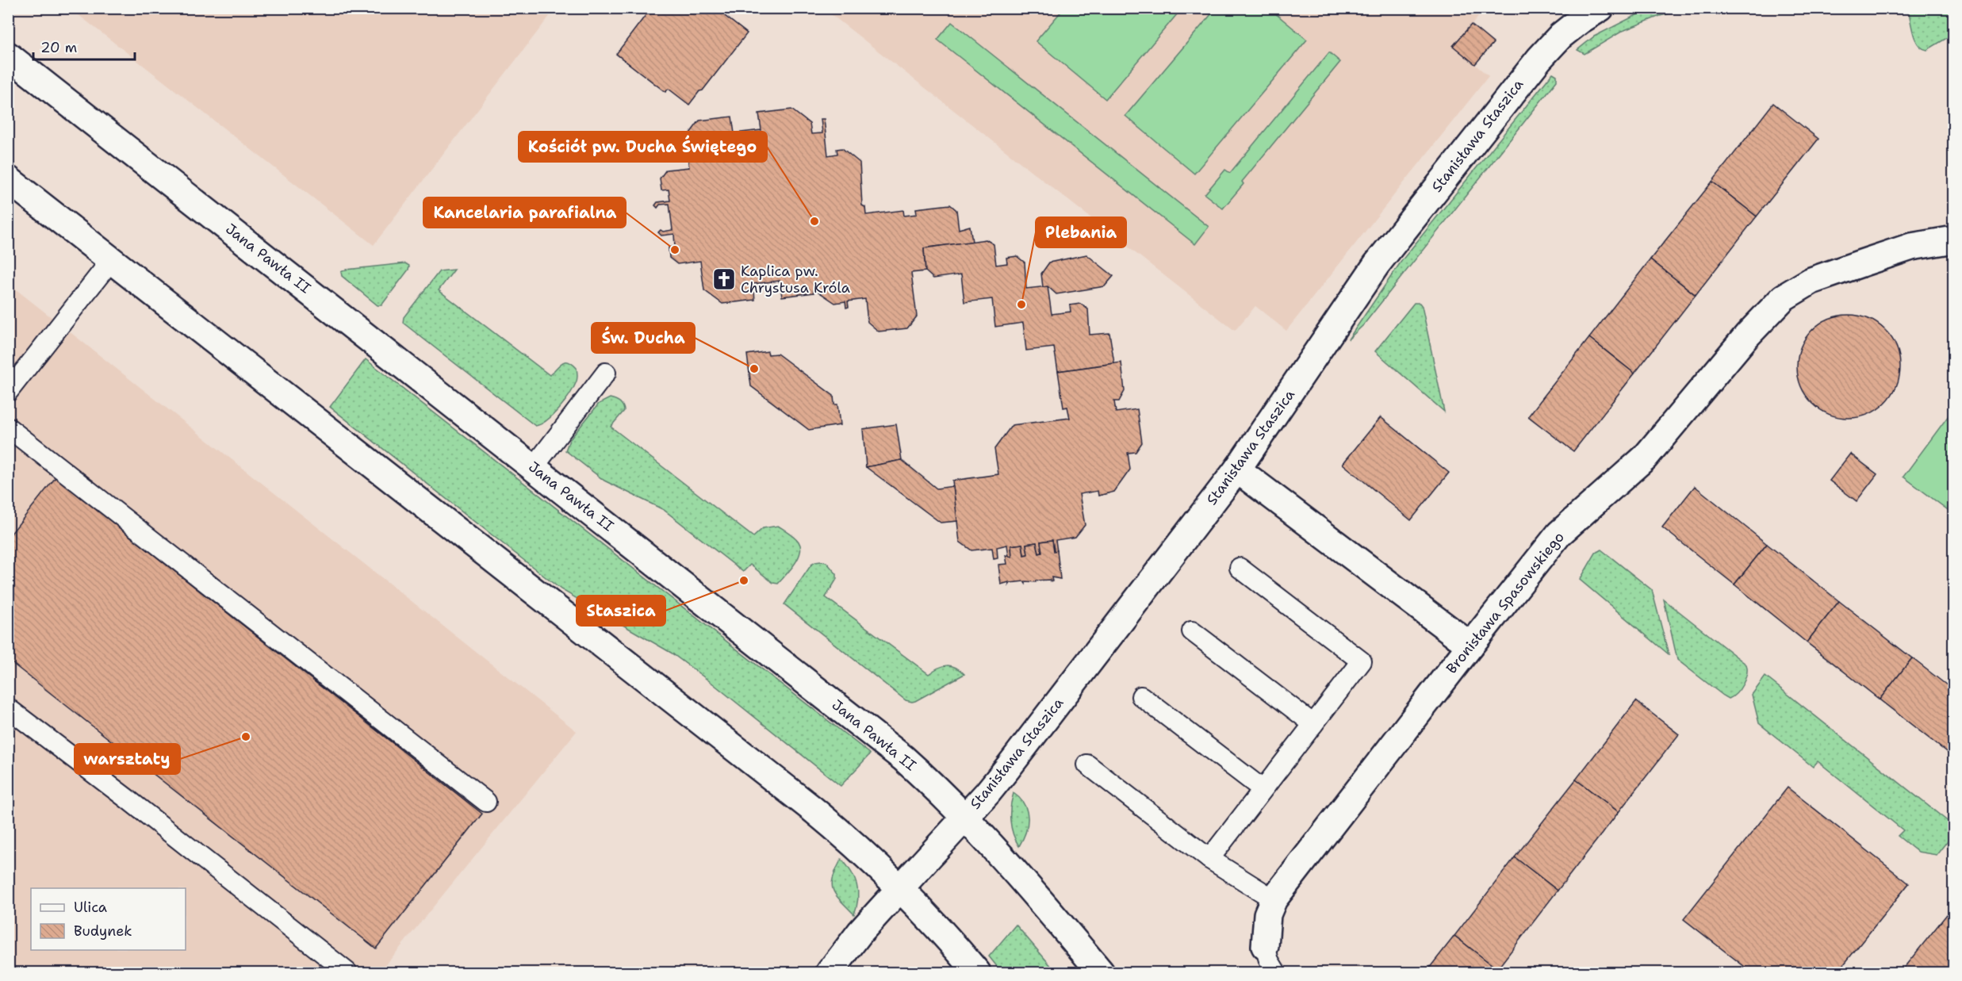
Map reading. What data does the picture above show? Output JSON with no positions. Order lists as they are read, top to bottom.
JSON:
{
  "streets": {
    "main road": ["Stanisława Staszica", "Jana Pawła II", "Bronisława Spasowskiego"]
  },
  "crossings": [
    ["Stanisława Staszica", "Jana Pawła II"]
  ],
  "places": {
    "other": [
      "Kościół pw. Ducha Świętego",
      "Kancelaria parafialna",
      "Plebania",
      "Św. Ducha",
      "Staszica",
      "warsztaty"
    ],
    "church": ["Kaplica pw. Chrystusa Króla"]
  },
  "legend": ["Ulica", "Budynek"],
  "scale_bar": "20 m"
}
